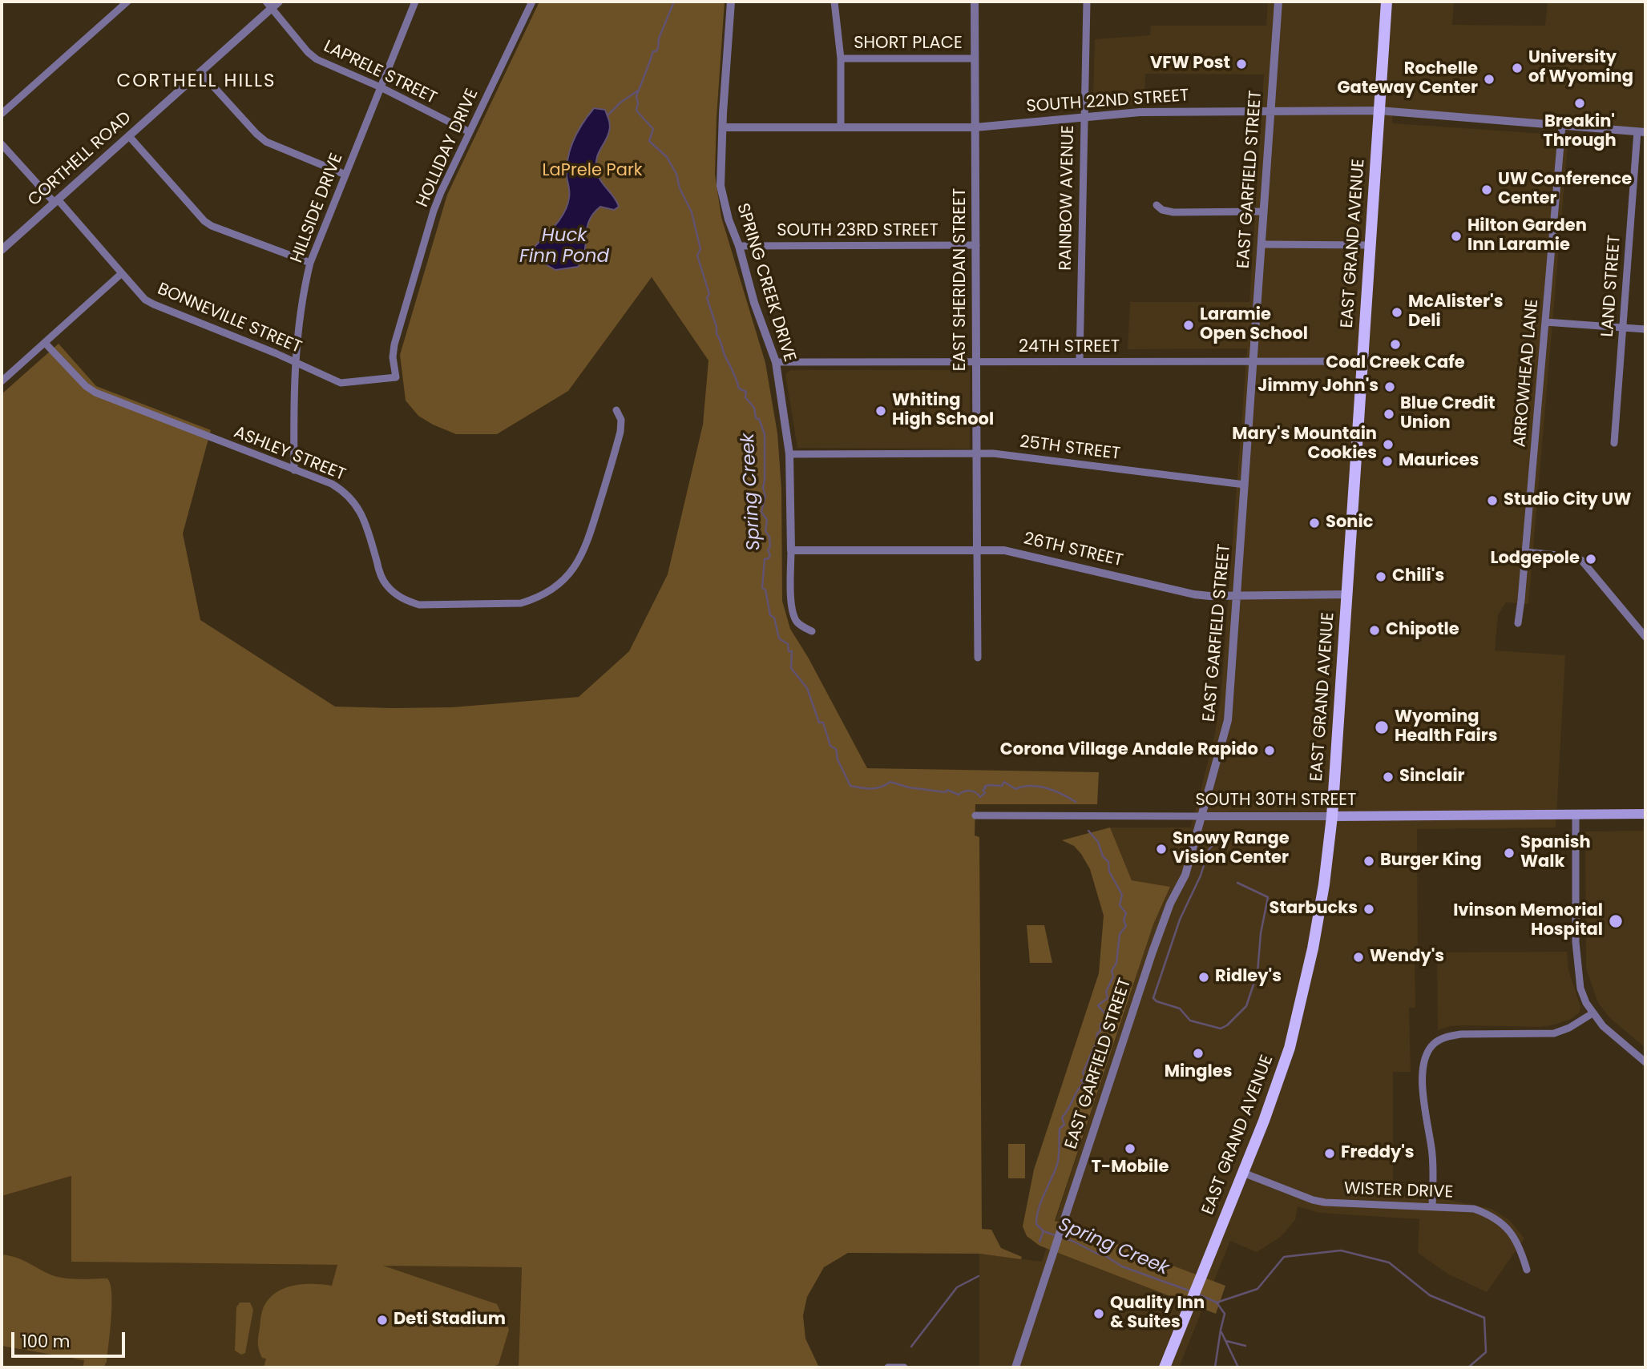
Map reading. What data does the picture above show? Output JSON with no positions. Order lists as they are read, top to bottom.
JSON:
{
  "streets": {
    "main road": ["EAST GRAND AVENUE", "SOUTH 30TH STREET"],
    "street": [
      "SHORT PLACE",
      "LAPRELE STREET",
      "SOUTH 22ND STREET",
      "HOLLIDAY DRIVE",
      "CORTHELL ROAD",
      "EAST GARFIELD STREET",
      "RAINBOW AVENUE",
      "HILLSIDE DRIVE",
      "SOUTH 23RD STREET",
      "EAST SHERIDAN STREET",
      "SPRING CREEK DRIVE",
      "LAND STREET",
      "BONNEVILLE STREET",
      "24TH STREET",
      "ARROWHEAD LANE",
      "25TH STREET",
      "ASHLEY STREET",
      "26TH STREET",
      "WISTER DRIVE"
    ]
  },
  "crossings": [
    ["SHORT PLACE", "EAST SHERIDAN STREET"],
    ["LAPRELE STREET", "HOLLIDAY DRIVE"],
    ["LAPRELE STREET", "CORTHELL ROAD"],
    ["LAPRELE STREET", "HILLSIDE DRIVE"],
    ["SOUTH 22ND STREET", "EAST GARFIELD STREET"],
    ["SOUTH 22ND STREET", "RAINBOW AVENUE"],
    ["SOUTH 22ND STREET", "EAST GRAND AVENUE"],
    ["SOUTH 22ND STREET", "EAST SHERIDAN STREET"],
    ["SOUTH 22ND STREET", "SPRING CREEK DRIVE"],
    ["SOUTH 22ND STREET", "LAND STREET"],
    ["SOUTH 22ND STREET", "ARROWHEAD LANE"],
    ["HOLLIDAY DRIVE", "BONNEVILLE STREET"],
    ["CORTHELL ROAD", "BONNEVILLE STREET"],
    ["EAST GARFIELD STREET", "24TH STREET"],
    ["EAST GARFIELD STREET", "25TH STREET"],
    ["EAST GARFIELD STREET", "26TH STREET"],
    ["EAST GARFIELD STREET", "SOUTH 30TH STREET"],
    ["RAINBOW AVENUE", "24TH STREET"],
    ["HILLSIDE DRIVE", "BONNEVILLE STREET"],
    ["HILLSIDE DRIVE", "ASHLEY STREET"],
    ["SOUTH 23RD STREET", "EAST SHERIDAN STREET"],
    ["SOUTH 23RD STREET", "SPRING CREEK DRIVE"],
    ["EAST GRAND AVENUE", "24TH STREET"],
    ["EAST GRAND AVENUE", "26TH STREET"],
    ["EAST GRAND AVENUE", "SOUTH 30TH STREET"],
    ["EAST GRAND AVENUE", "WISTER DRIVE"],
    ["EAST SHERIDAN STREET", "24TH STREET"],
    ["EAST SHERIDAN STREET", "25TH STREET"],
    ["EAST SHERIDAN STREET", "26TH STREET"],
    ["SPRING CREEK DRIVE", "24TH STREET"],
    ["SPRING CREEK DRIVE", "25TH STREET"],
    ["SPRING CREEK DRIVE", "26TH STREET"]
  ],
  "districts": ["CORTHELL HILLS"],
  "water": ["Huck Finn Pond", "Spring Creek"],
  "parks": ["LaPrele Park"],
  "places": [
    "VFW Post",
    "University of Wyoming",
    "Rochelle Gateway Center",
    "Breakin' Through",
    "UW Conference Center",
    "Hilton Garden Inn Laramie",
    "McAlister's Deli",
    "Laramie Open School",
    "Coal Creek Cafe",
    "Jimmy John's",
    "Whiting High School",
    "Blue Credit Union",
    "Mary's Mountain Cookies",
    "Maurices",
    "Studio City UW",
    "Sonic",
    "Lodgepole",
    "Chili's",
    "Chipotle",
    "Wyoming Health Fairs",
    "Corona Village Andale Rapido",
    "Sinclair",
    "Snowy Range Vision Center",
    "Spanish Walk",
    "Burger King",
    "Starbucks",
    "Ivinson Memorial Hospital",
    "Wendy's",
    "Ridley's",
    "Mingles",
    "T-Mobile",
    "Freddy's",
    "Quality Inn & Suites",
    "Deti Stadium"
  ],
  "scale_bar": "100 m"
}
